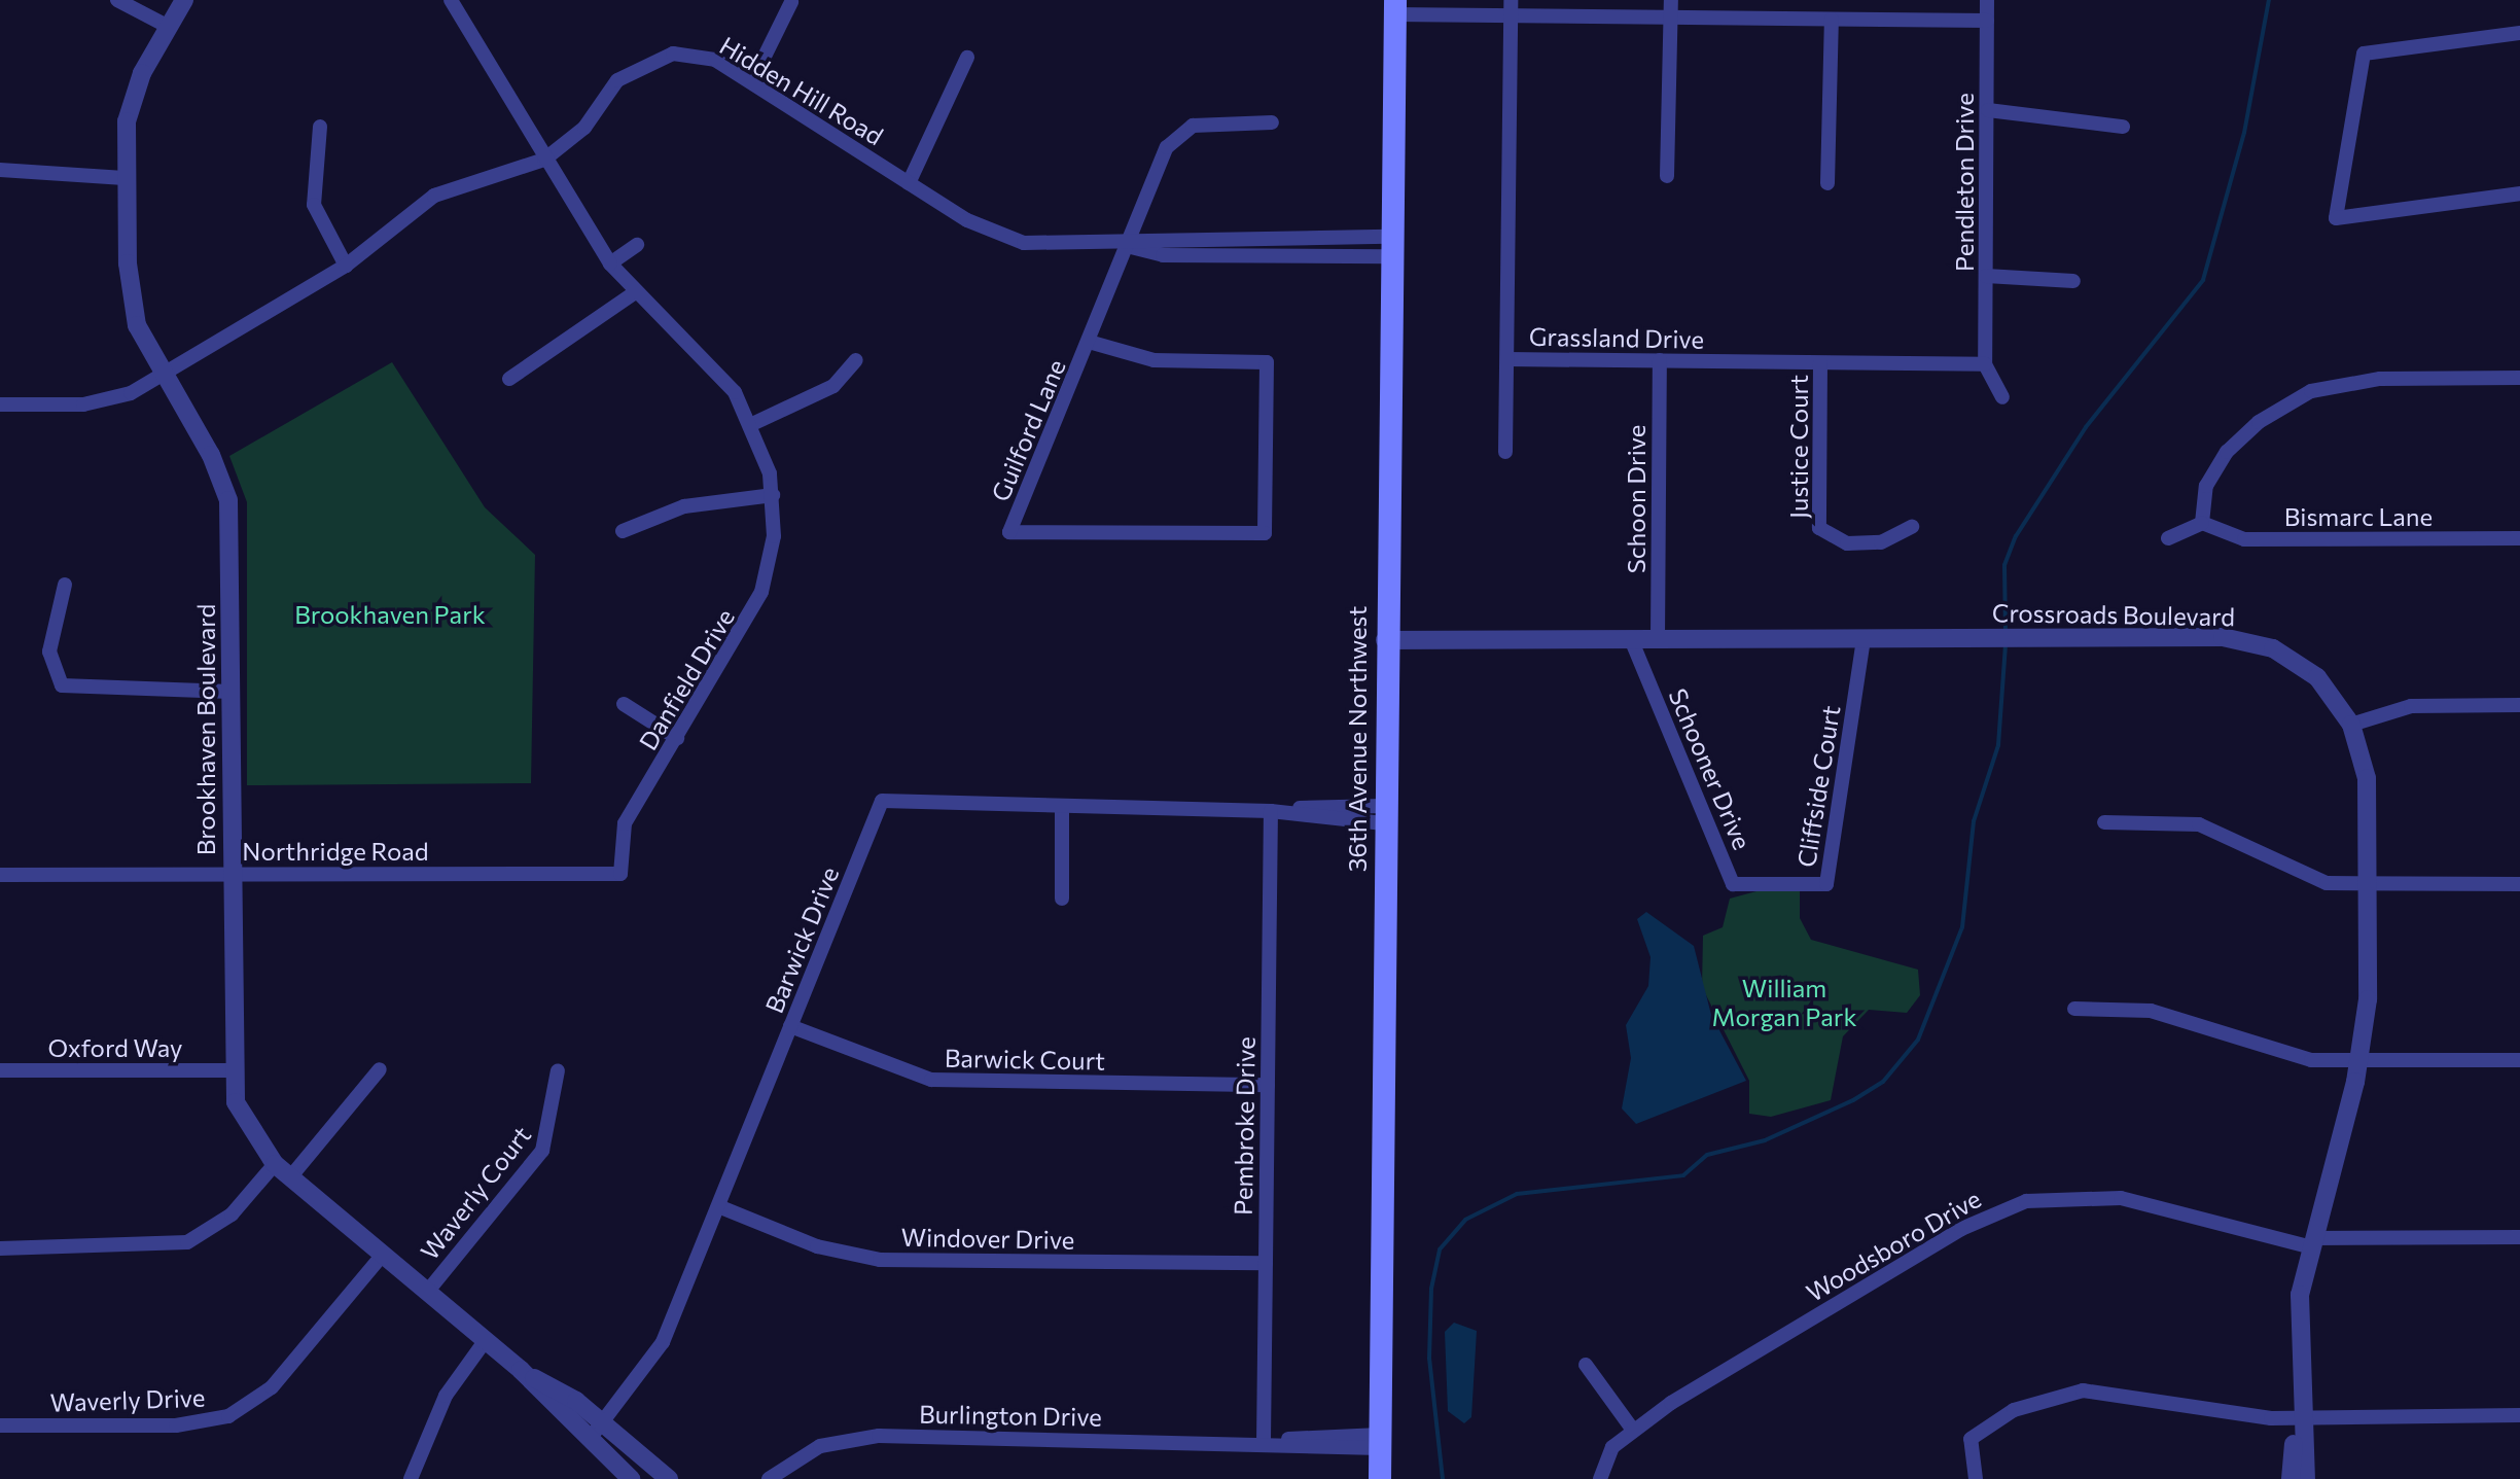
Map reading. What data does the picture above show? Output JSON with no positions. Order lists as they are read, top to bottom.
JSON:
{
  "streets": {
    "main road": ["36th Avenue Northwest"],
    "street": [
      "Hidden Hill Road",
      "Pendleton Drive",
      "Grassland Drive",
      "Guilford Lane",
      "Justice Court",
      "Schoon Drive",
      "Bismarc Lane",
      "Crossroads Boulevard",
      "Danfield Drive",
      "Brookhaven Boulevard",
      "Schooner Drive",
      "Cliffside Court",
      "Northridge Road",
      "Barwick Drive",
      "Oxford Way",
      "Barwick Court",
      "Pembroke Drive",
      "Waverly Court",
      "Windover Drive",
      "Woodsboro Drive",
      "Waverly Drive",
      "Burlington Drive"
    ]
  },
  "crossings": [
    ["Hidden Hill Road", "Guilford Lane"],
    ["Hidden Hill Road", "Danfield Drive"],
    ["Hidden Hill Road", "Brookhaven Boulevard"],
    ["Hidden Hill Road", "36th Avenue Northwest"],
    ["Pendleton Drive", "Grassland Drive"],
    ["Grassland Drive", "Justice Court"],
    ["Grassland Drive", "Schoon Drive"],
    ["Schoon Drive", "Crossroads Boulevard"],
    ["Crossroads Boulevard", "36th Avenue Northwest"],
    ["Crossroads Boulevard", "Schooner Drive"],
    ["Crossroads Boulevard", "Cliffside Court"],
    ["Crossroads Boulevard", "Woodsboro Drive"],
    ["Danfield Drive", "Northridge Road"],
    ["Brookhaven Boulevard", "Northridge Road"],
    ["Brookhaven Boulevard", "Barwick Drive"],
    ["Brookhaven Boulevard", "Oxford Way"],
    ["Brookhaven Boulevard", "Waverly Court"],
    ["Brookhaven Boulevard", "Waverly Drive"],
    ["36th Avenue Northwest", "Barwick Drive"],
    ["36th Avenue Northwest", "Burlington Drive"],
    ["Schooner Drive", "Cliffside Court"],
    ["Barwick Drive", "Barwick Court"],
    ["Barwick Drive", "Pembroke Drive"],
    ["Barwick Drive", "Windover Drive"],
    ["Barwick Court", "Pembroke Drive"],
    ["Pembroke Drive", "Windover Drive"],
    ["Pembroke Drive", "Burlington Drive"]
  ],
  "parks": ["Brookhaven Park", "William Morgan Park"]
}
